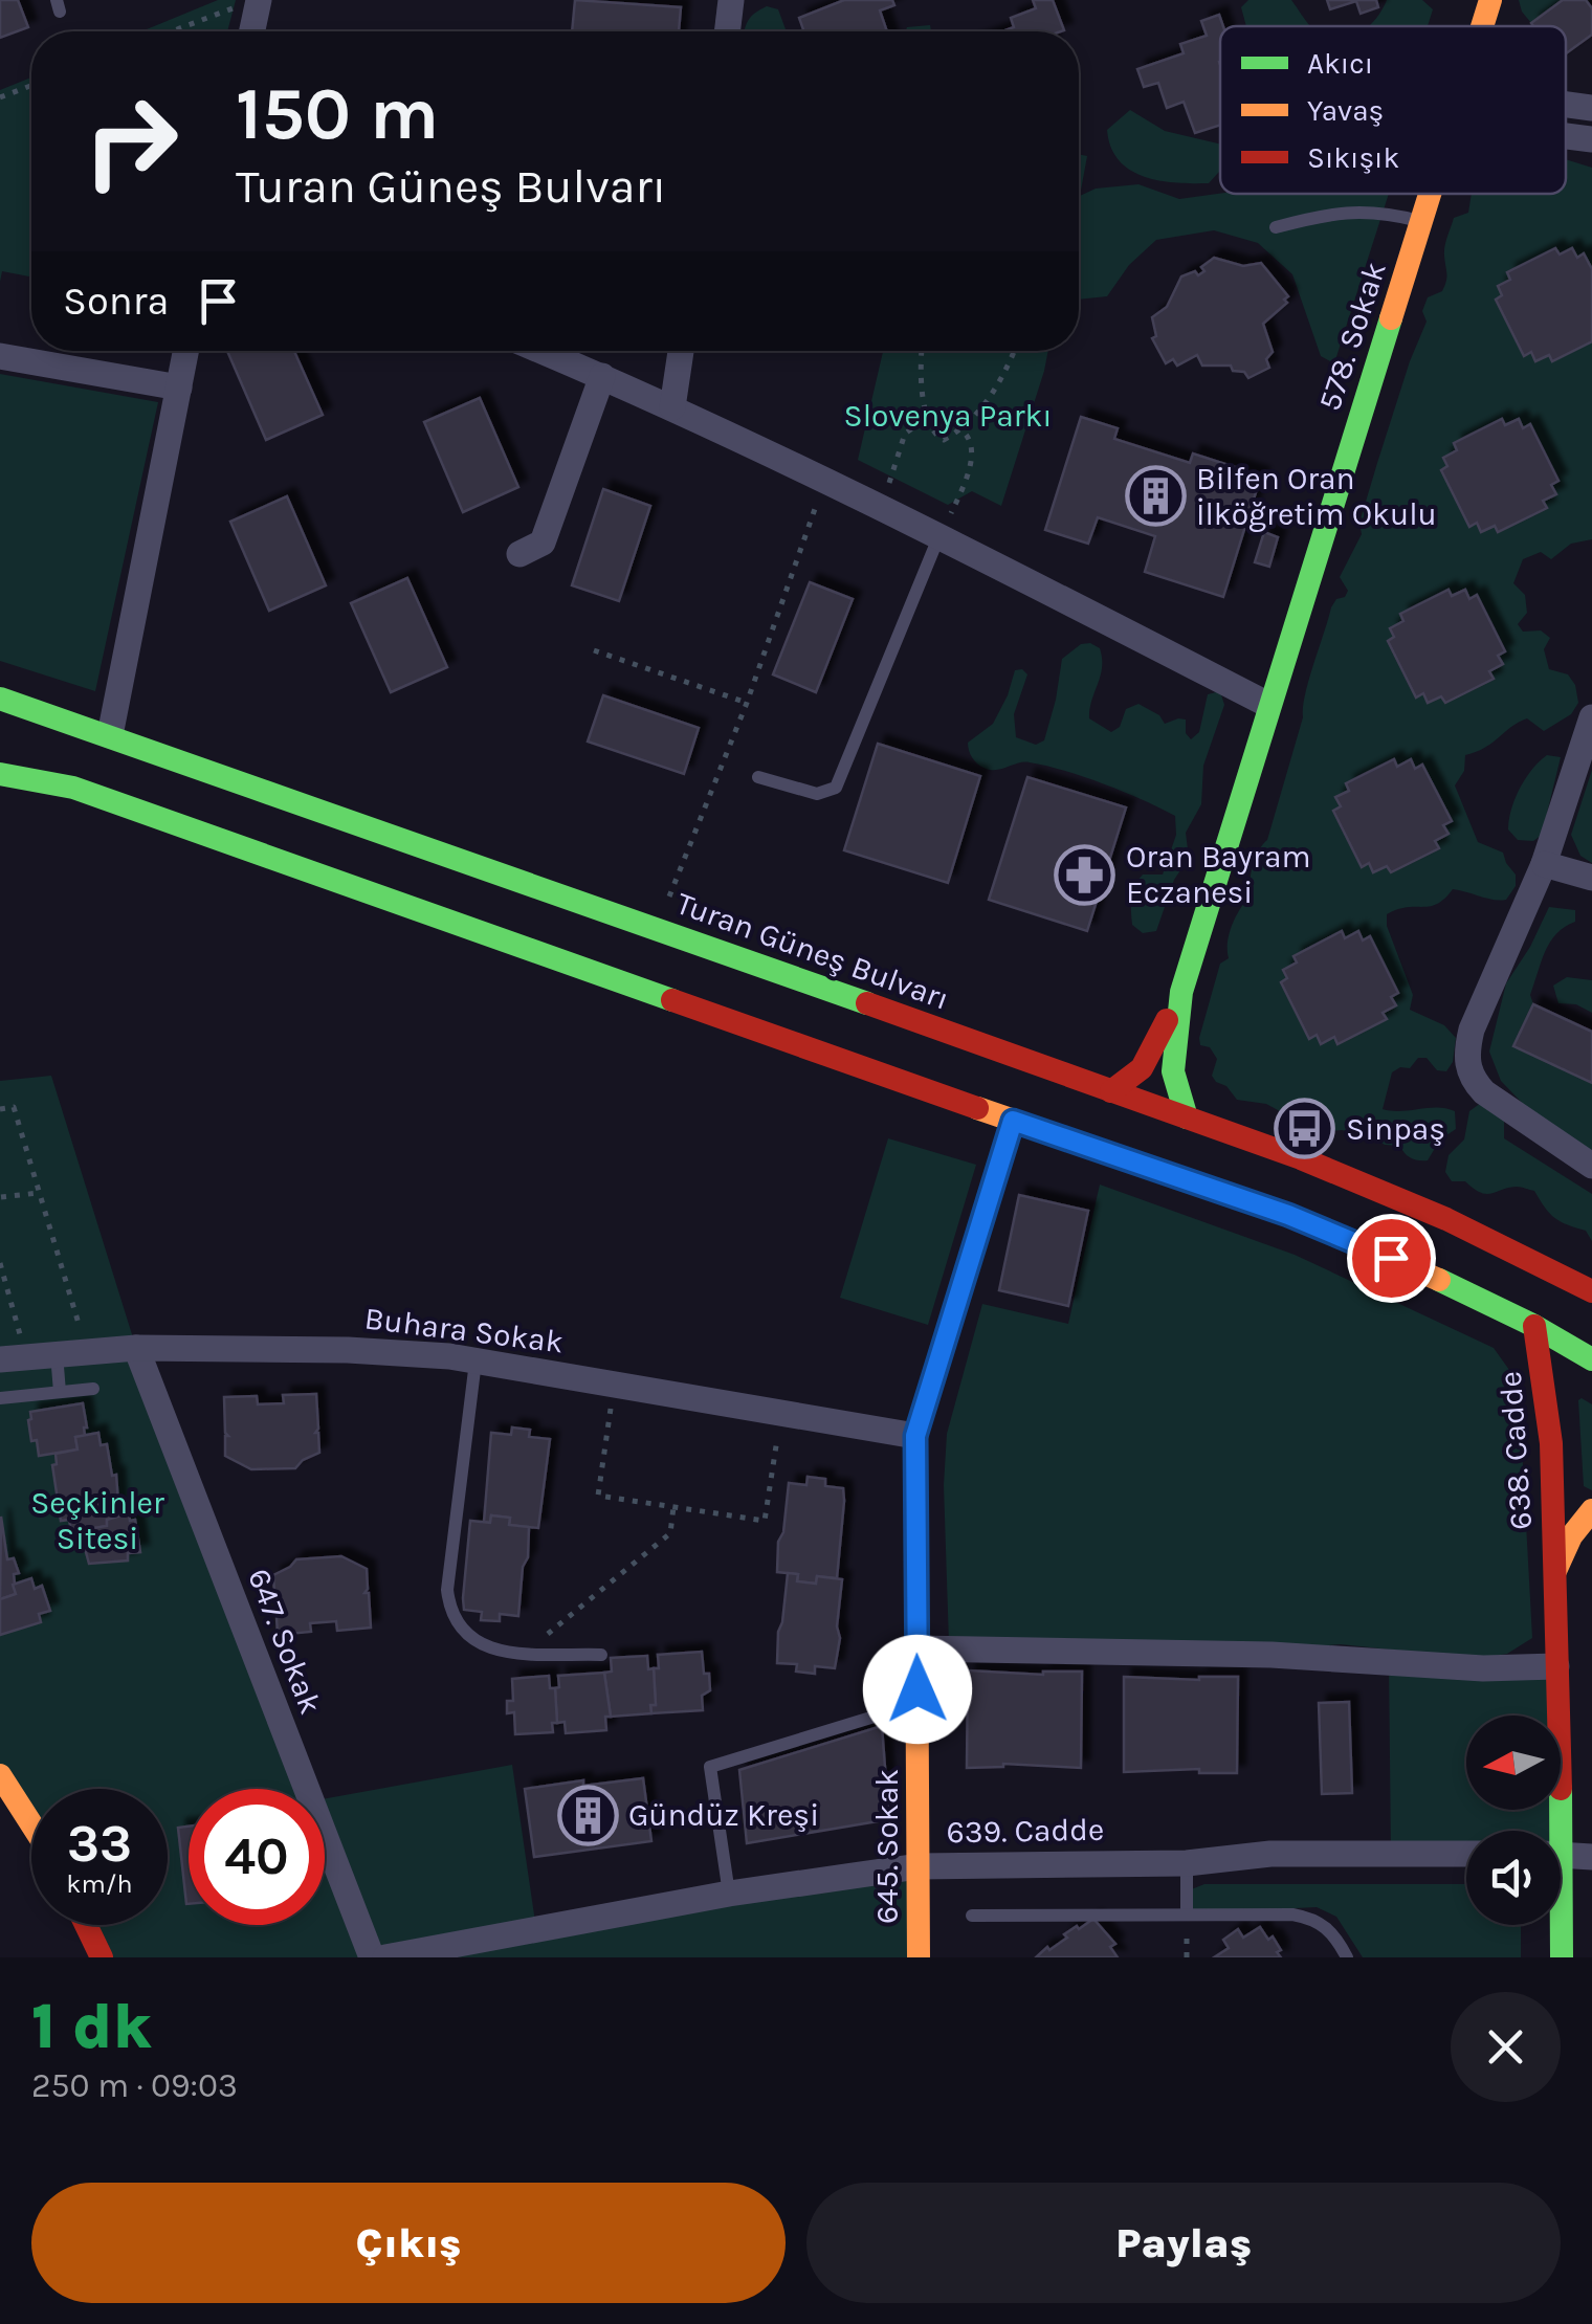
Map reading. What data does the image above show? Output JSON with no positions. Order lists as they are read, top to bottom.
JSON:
{
  "streets": {
    "main road": [
      "578. Sokak",
      "Turan Güneş Bulvarı",
      "638. Cadde",
      "645. Sokak"
    ],
    "street": ["Buhara Sokak", "647. Sokak", "639. Cadde"]
  },
  "crossings": [
    ["Buhara Sokak", "647. Sokak"],
    ["Buhara Sokak", "645. Sokak"],
    ["639. Cadde", "645. Sokak"]
  ],
  "parks": ["Slovenya Parkı", "Seçkinler Sitesi"],
  "places": {
    "building": ["Bilfen Oran İlköğretim Okulu", "Gündüz Kreşi"],
    "pharmacy": ["Oran Bayram Eczanesi"],
    "bus stop": ["Sinpaş"]
  },
  "legend": ["Akıcı", "Yavaş", "Sıkışık"],
  "north": "left",
  "page": {
    "turn": ["150 m", "Turan Güneş Bulvarı"],
    "then": "Sonra",
    "speed": "33 km/h",
    "limit": "40",
    "heading": ["1 dk", "250 m · 09:03"],
    "buttons": ["Çıkış", "Paylaş"]
  }
}
